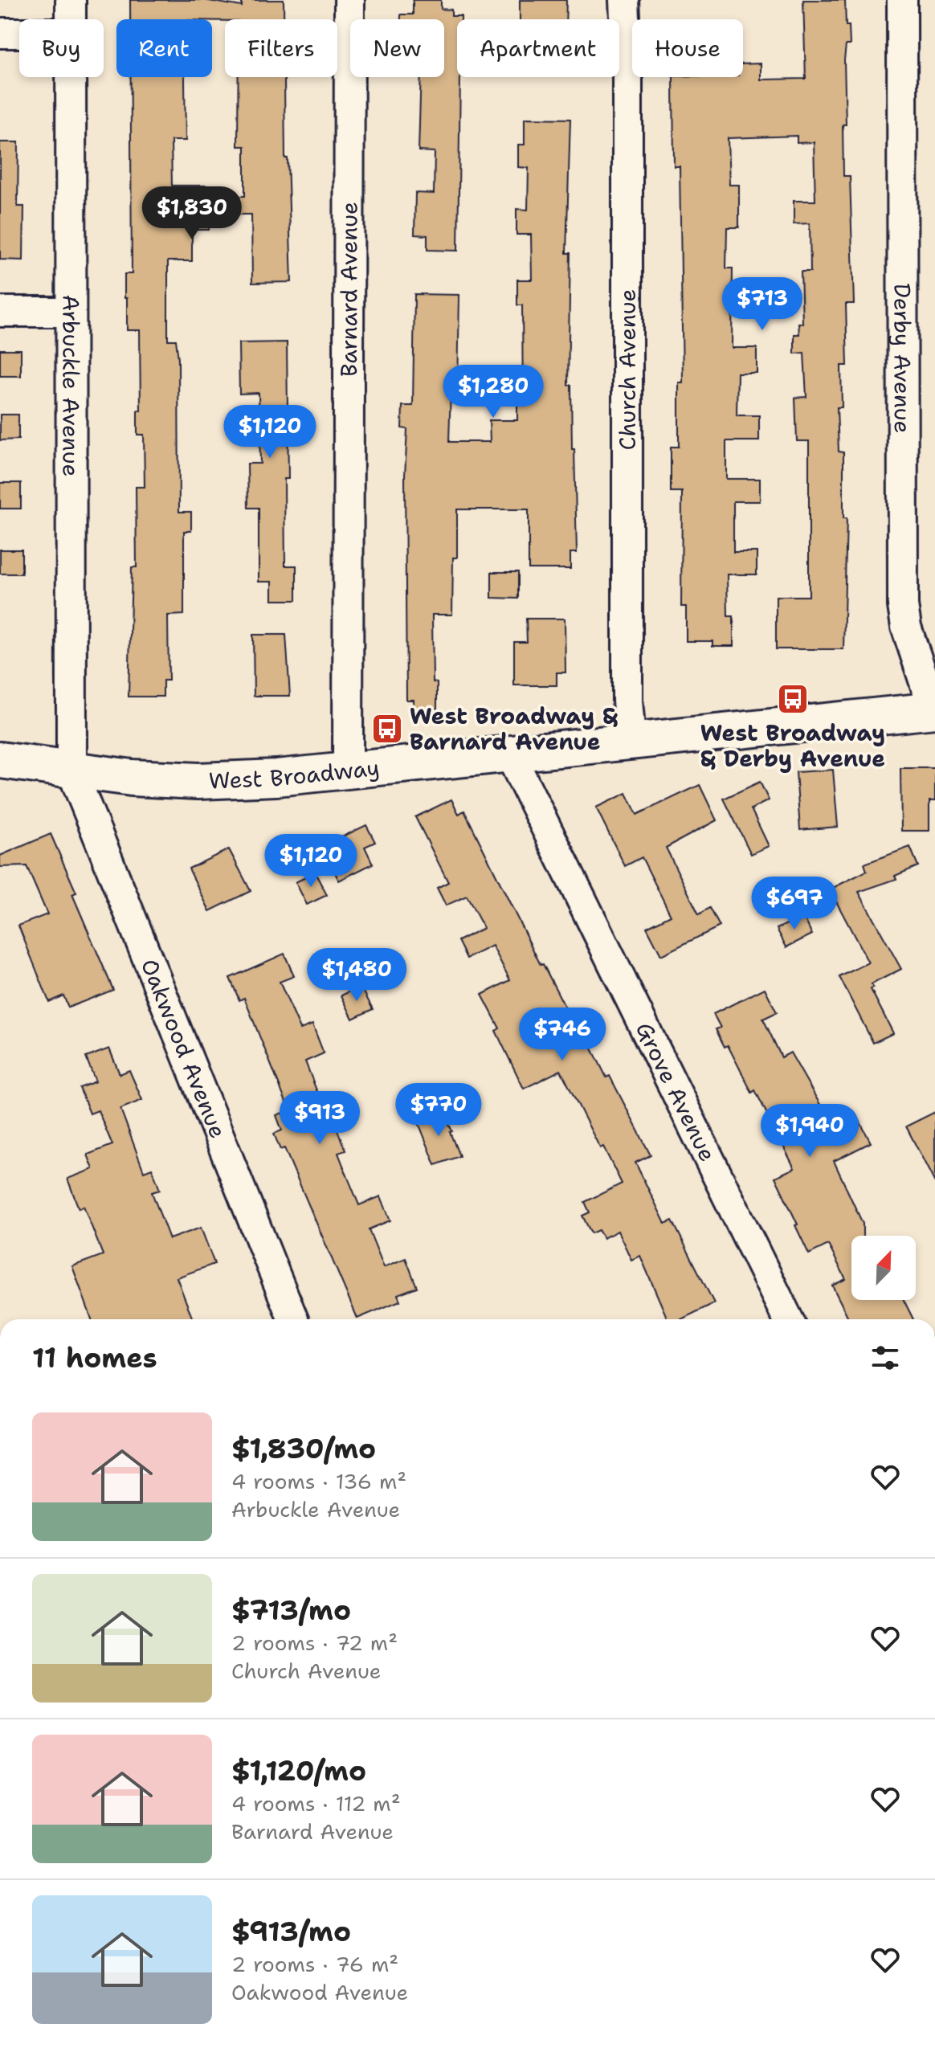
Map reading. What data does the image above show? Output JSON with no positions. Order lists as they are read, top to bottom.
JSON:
{
  "streets": {
    "main road": ["West Broadway"],
    "street": [
      "Barnard Avenue",
      "Derby Avenue",
      "Church Avenue",
      "Arbuckle Avenue",
      "Oakwood Avenue",
      "Grove Avenue"
    ]
  },
  "crossings": [
    ["Barnard Avenue", "West Broadway"],
    ["Derby Avenue", "West Broadway"],
    ["Church Avenue", "West Broadway"],
    ["Arbuckle Avenue", "West Broadway"],
    ["Arbuckle Avenue", "Oakwood Avenue"],
    ["West Broadway", "Oakwood Avenue"],
    ["West Broadway", "Grove Avenue"]
  ],
  "places": {
    "bus stop": ["West Broadway & Derby Avenue", "West Broadway & Barnard Avenue"]
  },
  "north": "top right",
  "page": {
    "chip": [
      "Buy",
      "Rent",
      "Filters",
      "New",
      "Apartment",
      "House"
    ],
    "price": [
      "$1,830",
      "$713",
      "$1,280",
      "$1,120",
      "$1,120",
      "$697",
      "$1,480",
      "$746",
      "$770",
      "$913",
      "$1,940"
    ],
    "heading": "11 homes",
    "list": [
      {
        "name": "$1,830/mo",
        "note": "4 rooms · 136 m² · Arbuckle Avenue"
      },
      {
        "name": "$713/mo",
        "note": "2 rooms · 72 m² · Church Avenue"
      },
      {
        "name": "$1,120/mo",
        "note": "4 rooms · 112 m² · Barnard Avenue"
      },
      {
        "name": "$913/mo",
        "note": "2 rooms · 76 m² · Oakwood Avenue"
      }
    ]
  }
}
